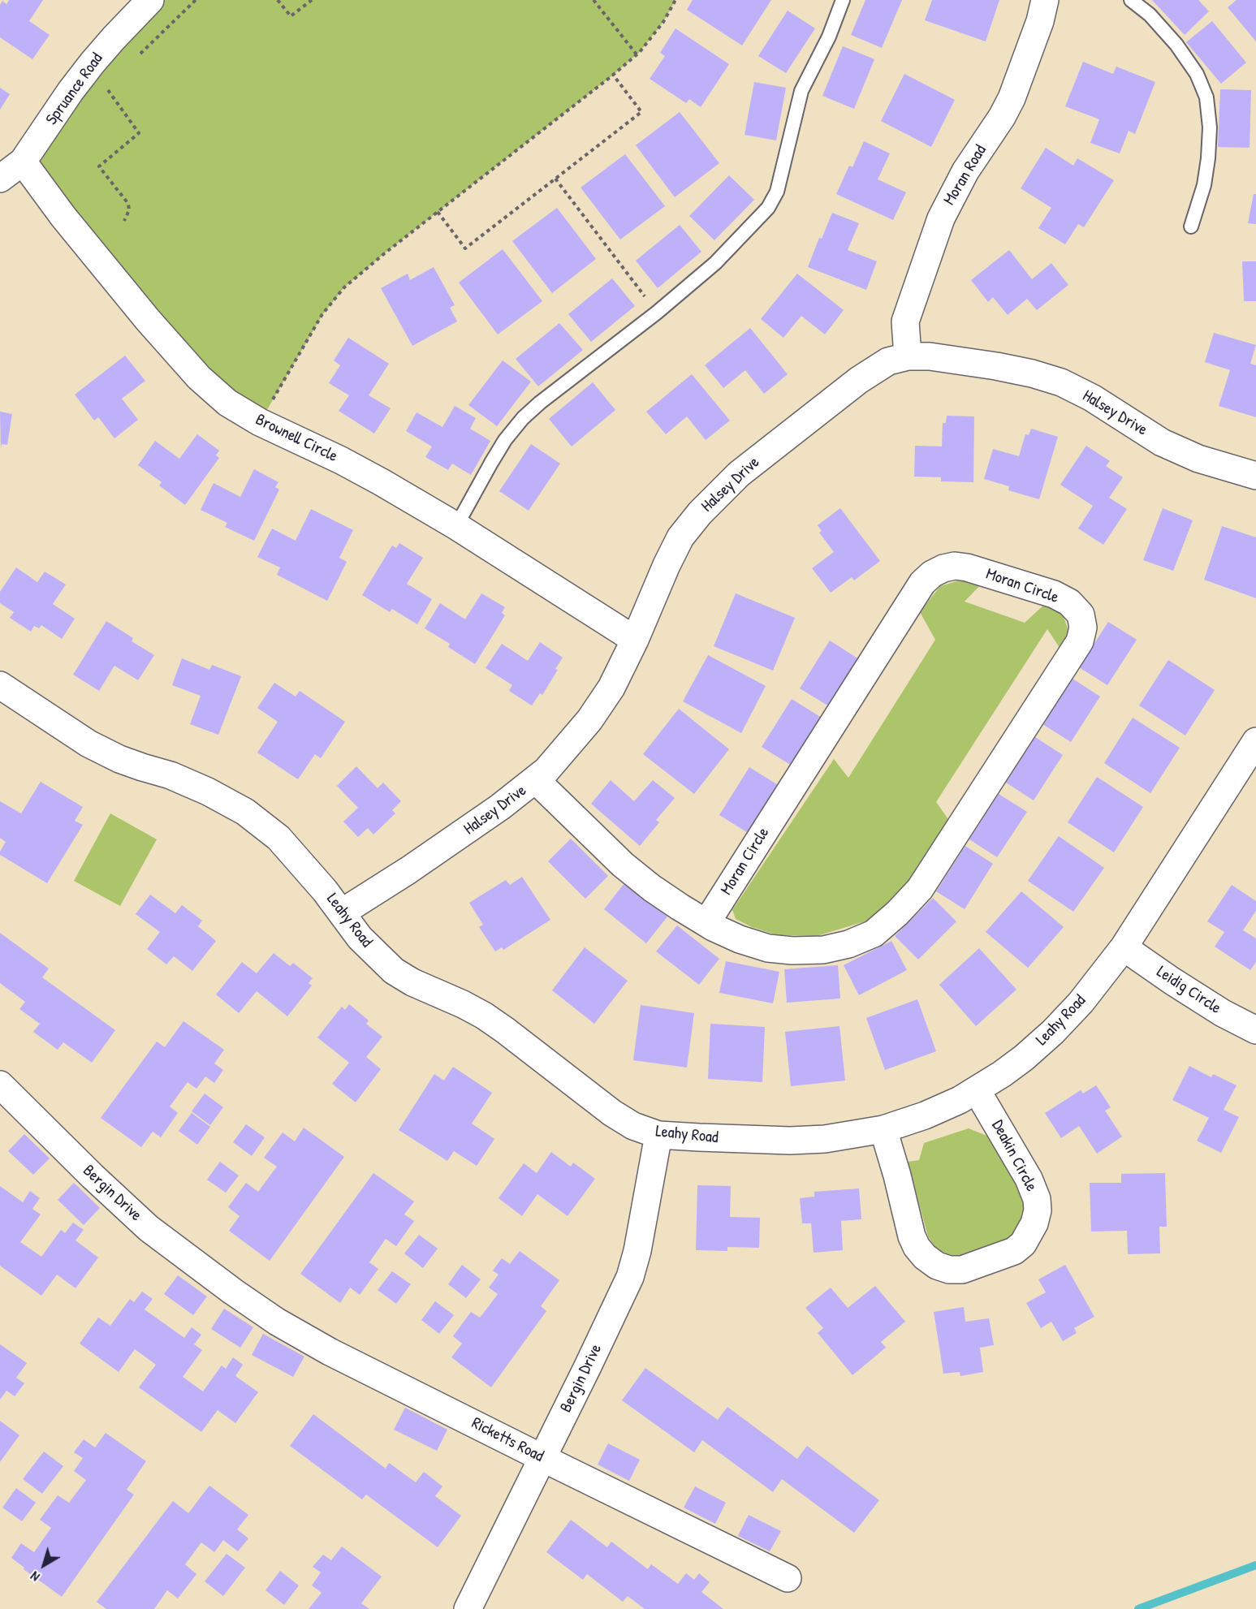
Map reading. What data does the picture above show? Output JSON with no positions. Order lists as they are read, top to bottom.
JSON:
{
  "streets": {
    "street": [
      "Spruance Road",
      "Moran Road",
      "Halsey Drive",
      "Brownell Circle",
      "Moran Circle",
      "Leahy Road",
      "Leidig Circle",
      "Deakin Circle",
      "Bergin Drive",
      "Ricketts Road"
    ]
  },
  "crossings": [
    ["Spruance Road", "Brownell Circle"],
    ["Moran Road", "Halsey Drive"],
    ["Halsey Drive", "Brownell Circle"],
    ["Halsey Drive", "Moran Circle"],
    ["Halsey Drive", "Leahy Road"],
    ["Leahy Road", "Leidig Circle"],
    ["Leahy Road", "Deakin Circle"],
    ["Leahy Road", "Bergin Drive"],
    ["Bergin Drive", "Ricketts Road"]
  ],
  "north": "bottom left"
}
